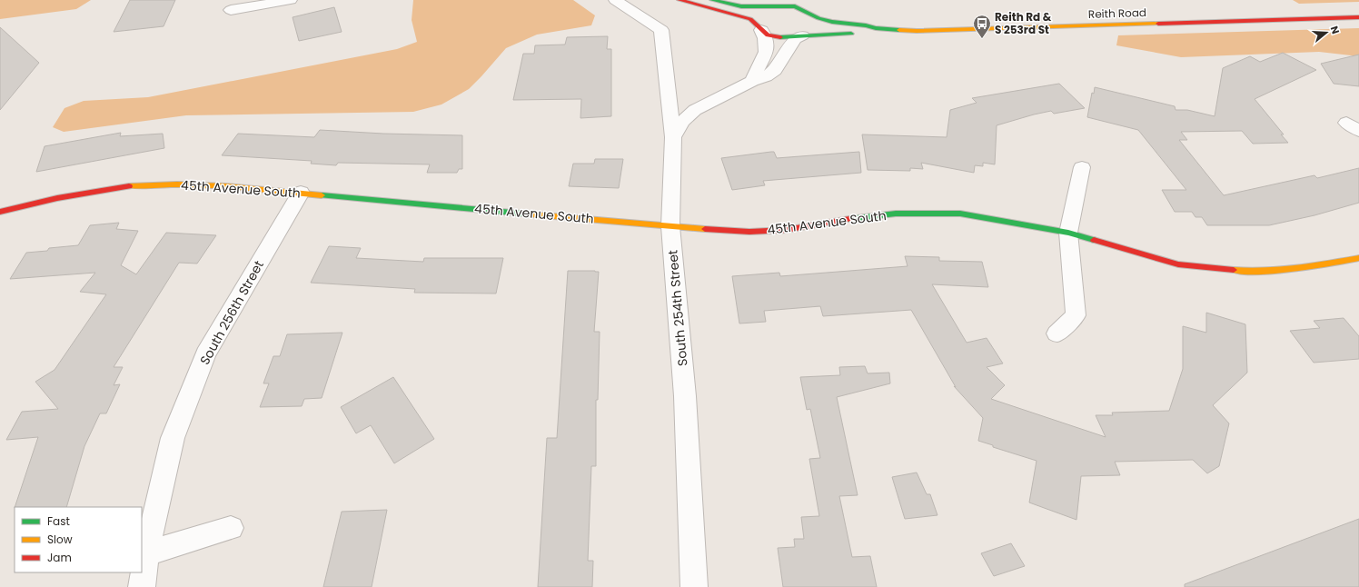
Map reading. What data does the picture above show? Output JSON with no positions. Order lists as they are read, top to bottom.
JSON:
{
  "streets": {
    "street": [
      "Reith Road",
      "45th Avenue South",
      "South 254th Street",
      "South 256th Street"
    ]
  },
  "crossings": [
    ["45th Avenue South", "South 254th Street"],
    ["45th Avenue South", "South 256th Street"]
  ],
  "places": {
    "bus stop": ["Reith Rd & S 253rd St"]
  },
  "legend": ["Fast", "Slow", "Jam"],
  "north": "right"
}
